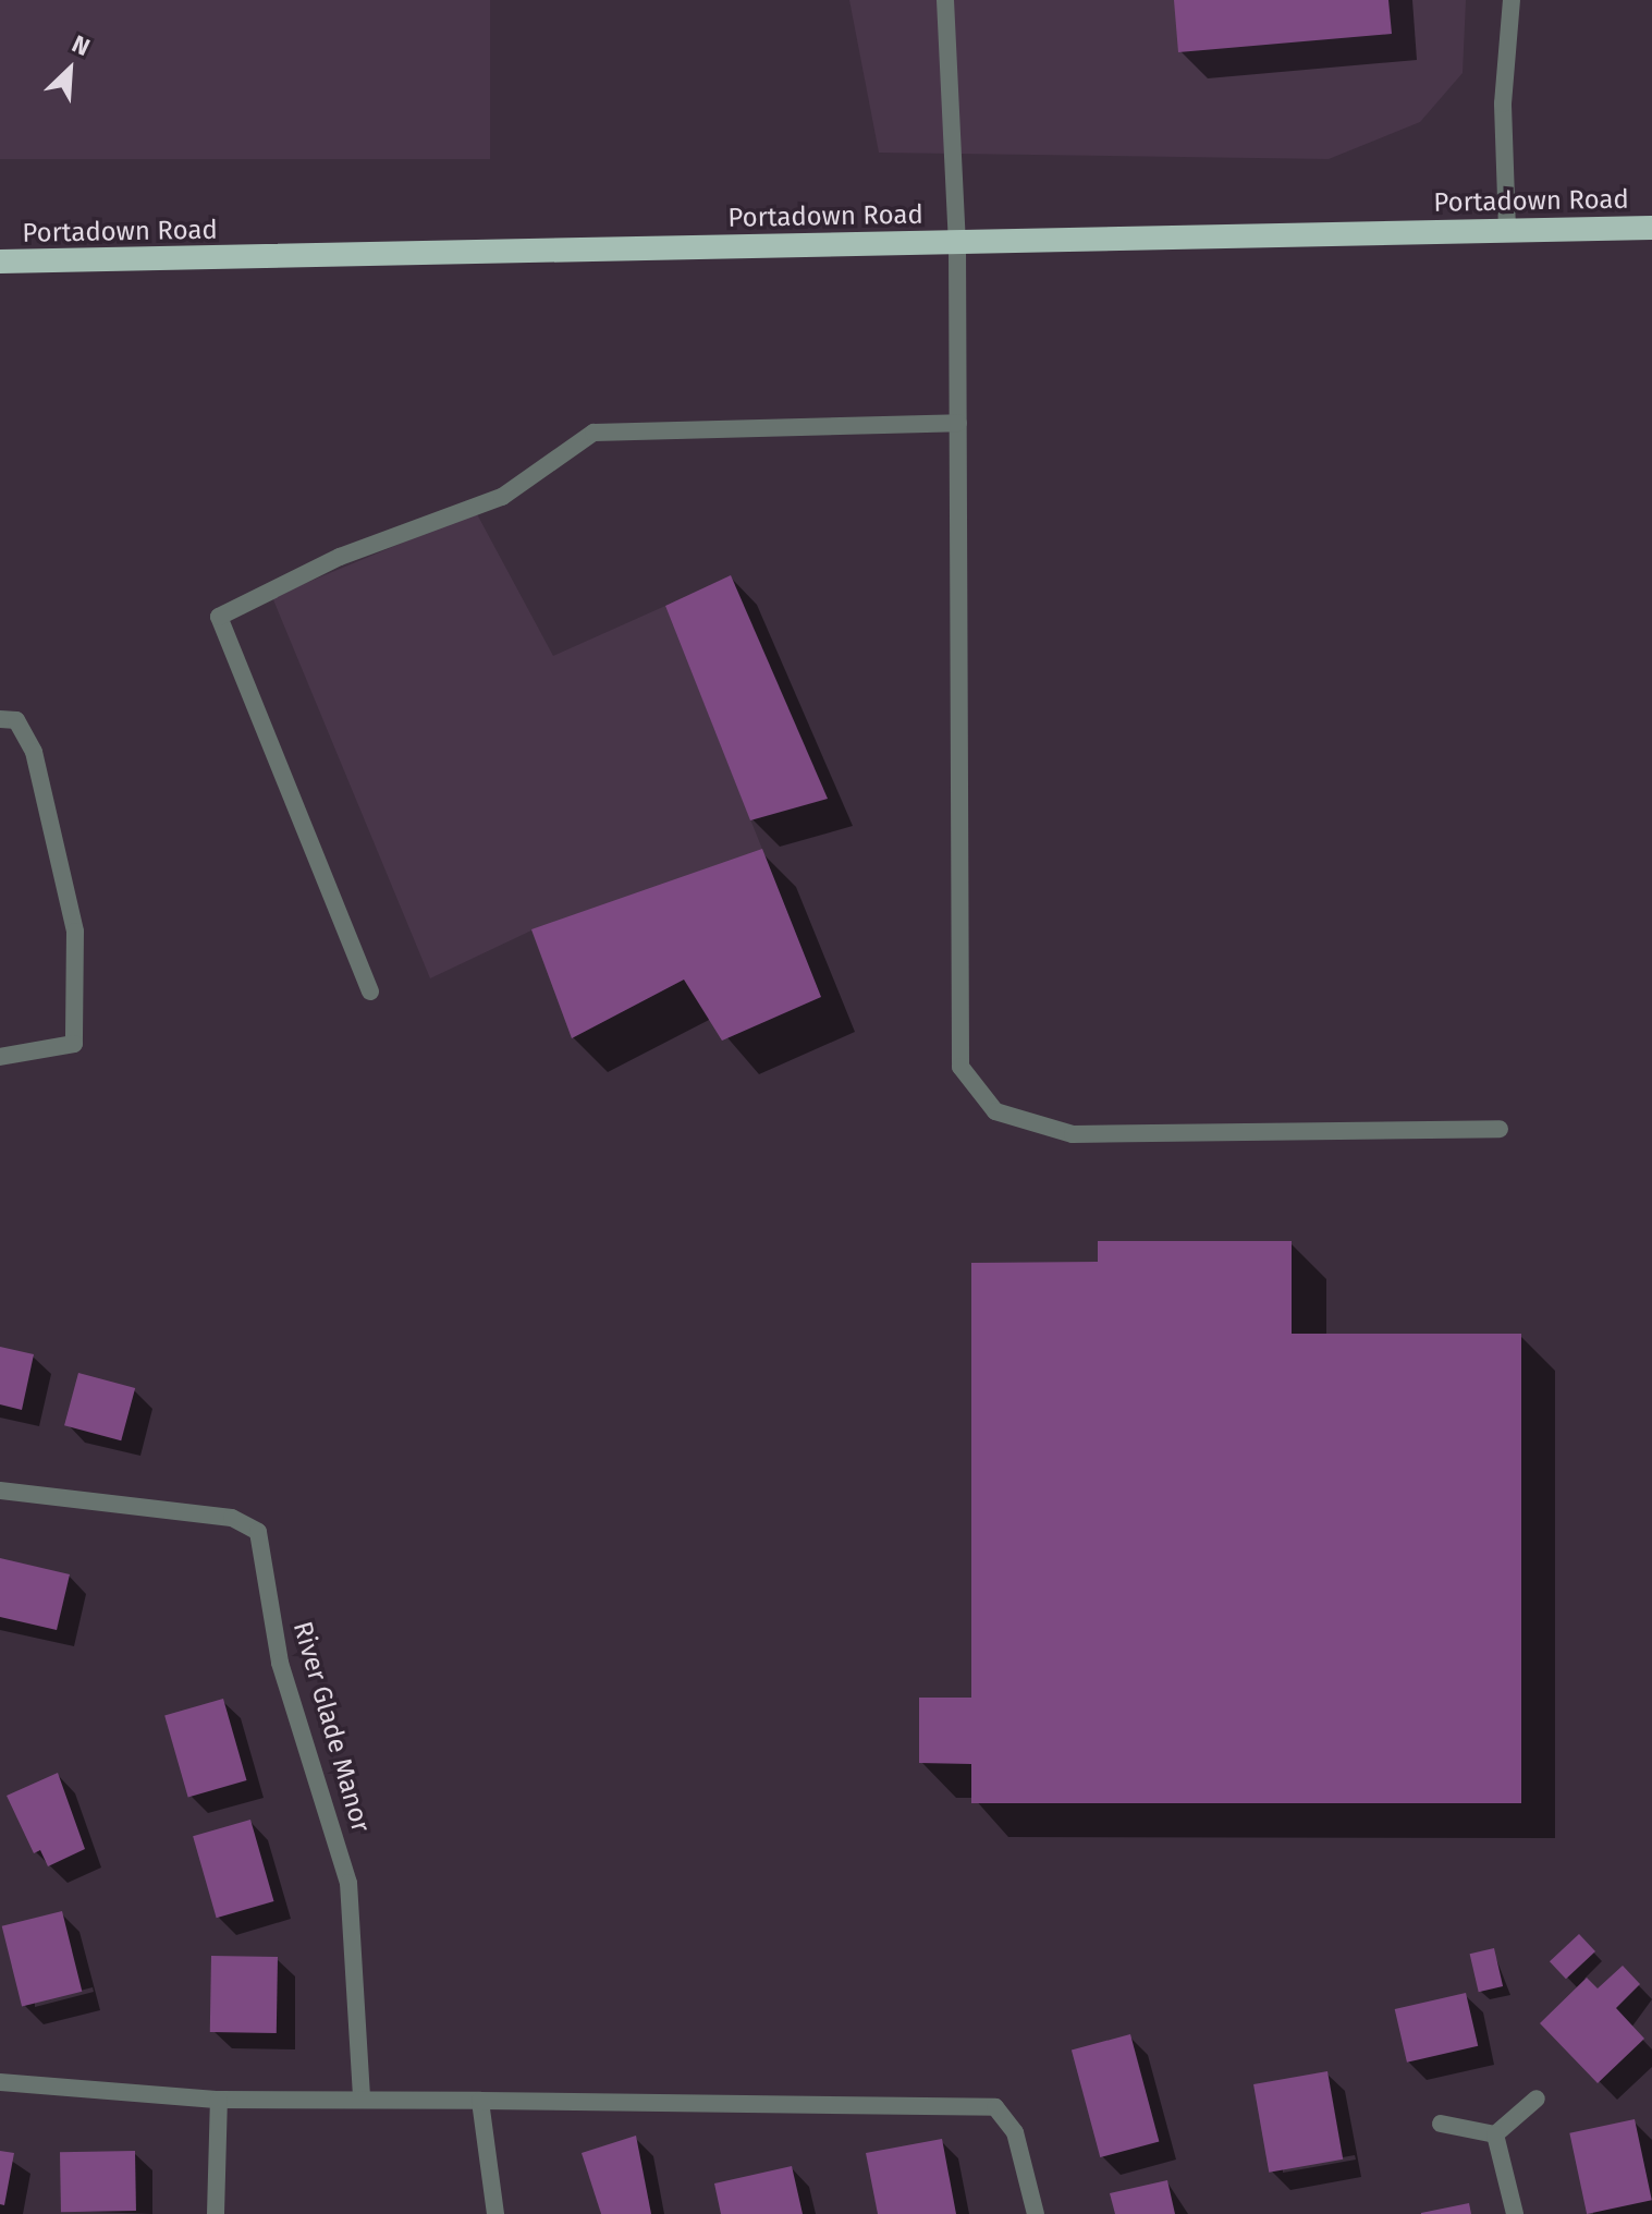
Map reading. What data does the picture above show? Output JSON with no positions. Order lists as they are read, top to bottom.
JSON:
{
  "streets": {
    "highway": ["Portadown Road"],
    "street": ["River Glade Manor"]
  },
  "north": "top right"
}
